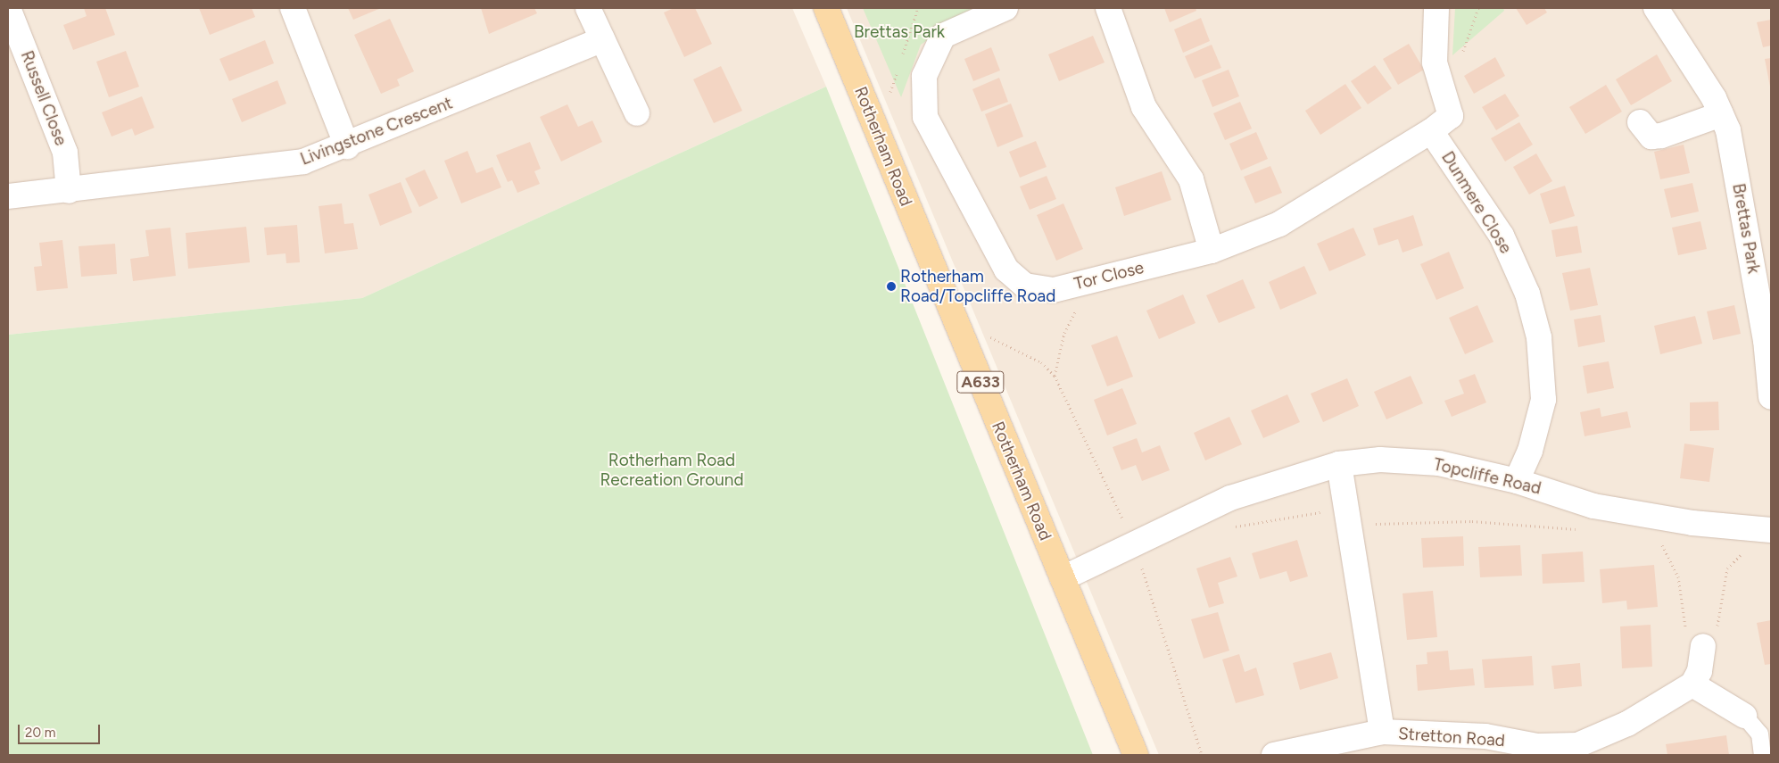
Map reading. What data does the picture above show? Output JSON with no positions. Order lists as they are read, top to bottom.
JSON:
{
  "streets": {
    "main road": ["Rotherham Road", "A633"],
    "street": [
      "Russell Close",
      "Livingstone Crescent",
      "Dunmere Close",
      "Brettas Park",
      "Tor Close",
      "Topcliffe Road",
      "Stretton Road"
    ]
  },
  "crossings": [
    ["Russell Close", "Livingstone Crescent"],
    ["Rotherham Road", "Topcliffe Road"],
    ["Dunmere Close", "Tor Close"],
    ["Dunmere Close", "Topcliffe Road"],
    ["Topcliffe Road", "Stretton Road"]
  ],
  "parks": ["Brettas Park", "Rotherham Road Recreation Ground"],
  "places": ["Rotherham Road/Topcliffe Road"],
  "scale_bar": "20 m"
}
